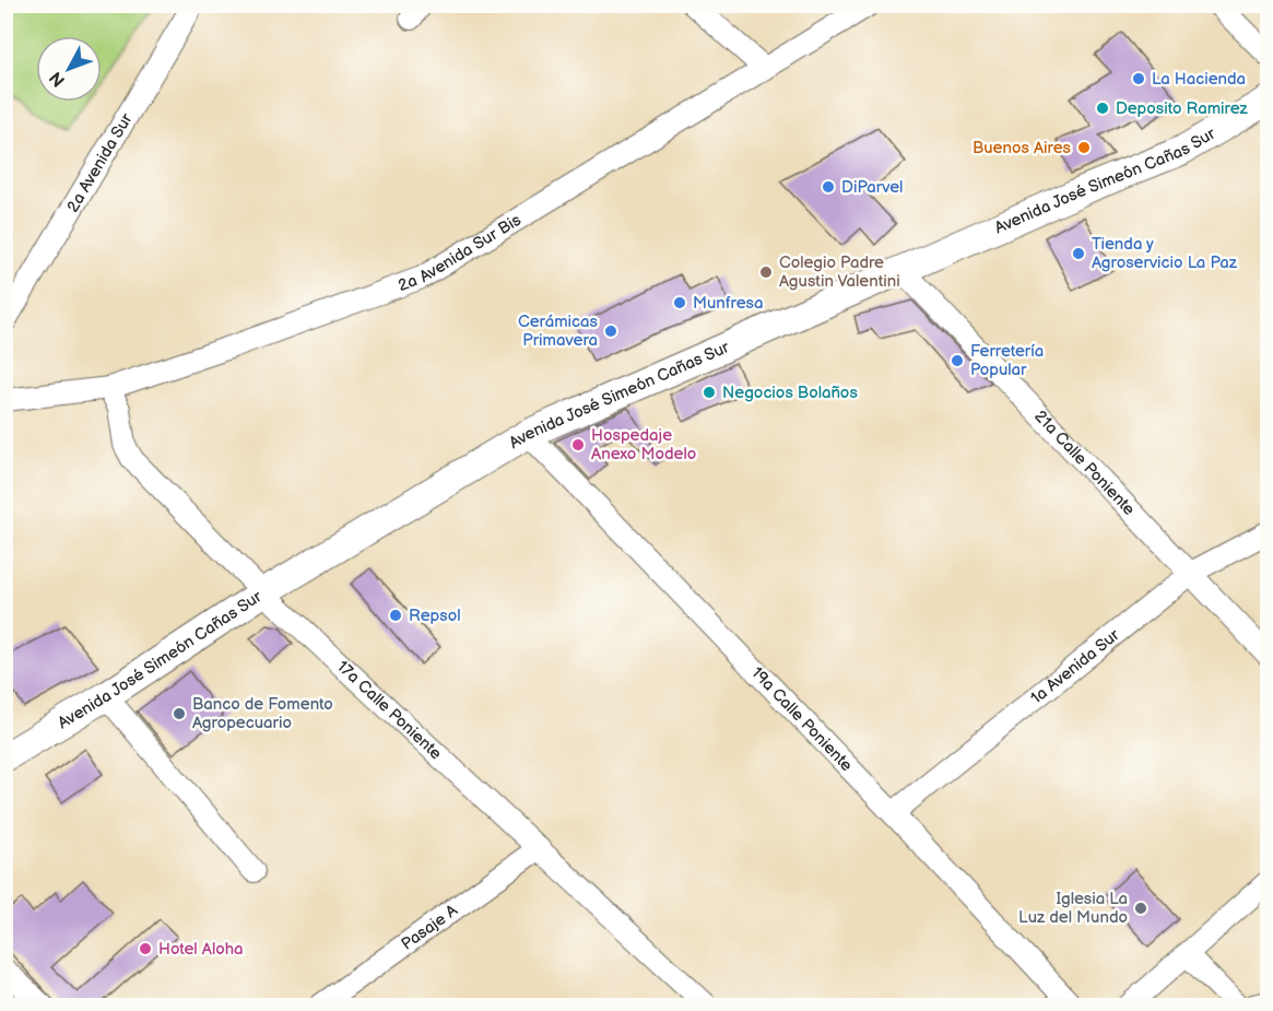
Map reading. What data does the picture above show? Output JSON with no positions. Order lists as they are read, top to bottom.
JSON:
{
  "streets": {
    "main road": ["Avenida José Simeón Cañas Sur"],
    "street": [
      "2a Avenida Sur",
      "2a Avenida Sur Bis",
      "21a Calle Poniente",
      "1a Avenida Sur",
      "17a Calle Poniente",
      "19a Calle Poniente",
      "Pasaje A"
    ]
  },
  "crossings": [
    ["Avenida José Simeón Cañas Sur", "21a Calle Poniente"],
    ["Avenida José Simeón Cañas Sur", "17a Calle Poniente"],
    ["Avenida José Simeón Cañas Sur", "19a Calle Poniente"],
    ["2a Avenida Sur Bis", "17a Calle Poniente"],
    ["21a Calle Poniente", "1a Avenida Sur"],
    ["1a Avenida Sur", "19a Calle Poniente"],
    ["17a Calle Poniente", "Pasaje A"]
  ],
  "places": [
    "La Hacienda",
    "Deposito Ramirez",
    "Buenos Aires",
    "DiParvel",
    "Tienda y Agroservicio La Paz",
    "Colegio Padre Agustin Valentini",
    "Munfresa",
    "Cerámicas Primavera",
    "Ferretería Popular",
    "Negocios Bolaños",
    "Hospedaje Anexo Modelo",
    "Repsol",
    "Banco de Fomento Agropecuario",
    "Iglesia La Luz del Mundo",
    "Hotel Aloha"
  ],
  "north": "bottom left"
}
